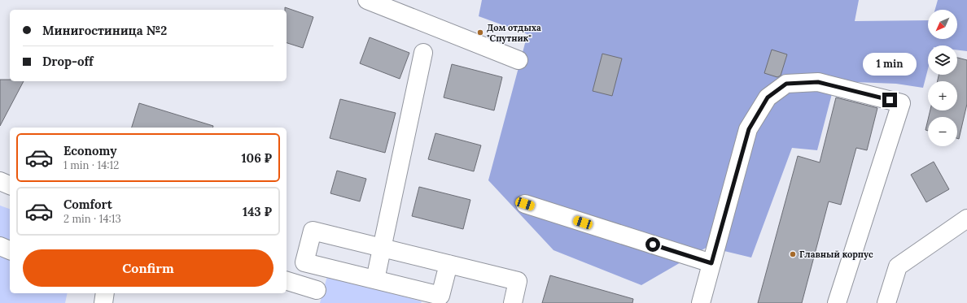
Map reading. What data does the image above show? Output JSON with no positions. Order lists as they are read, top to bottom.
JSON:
{
  "places": ["Дом отдыха \"Спутник\"", "Главный корпус"],
  "north": "bottom left",
  "page": {
    "map_buttons": ["+", "−"],
    "banner": ["Минигостиница №2", "Drop-off"],
    "bubble": "1 min",
    "list": [
      {
        "name": "Economy",
        "note": "1 min · 14:12",
        "value": "106 ₽"
      },
      {
        "name": "Comfort",
        "note": "2 min · 14:13",
        "value": "143 ₽"
      }
    ],
    "buttons": "Confirm"
  }
}
